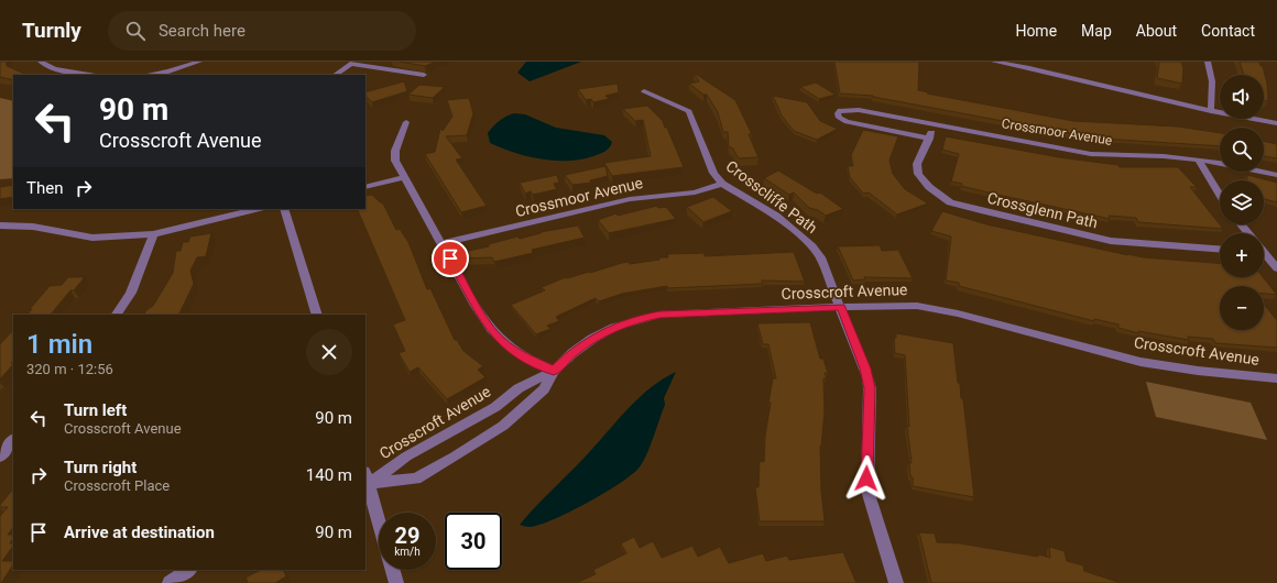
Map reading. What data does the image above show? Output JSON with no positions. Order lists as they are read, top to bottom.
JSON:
{
  "streets": {
    "street": [
      "Crossmoor Avenue",
      "Crosscliffe Path",
      "Crossglenn Path",
      "Crosscroft Avenue"
    ]
  },
  "crossings": [
    ["Crossmoor Avenue", "Crosscliffe Path"],
    ["Crossmoor Avenue", "Crossglenn Path"],
    ["Crosscliffe Path", "Crosscroft Avenue"]
  ],
  "page": {
    "header": "Turnly",
    "search": "Search here",
    "nav": [
      "Home",
      "Map",
      "About",
      "Contact"
    ],
    "map_buttons": ["+", "−"],
    "turn": ["90 m", "Crosscroft Avenue"],
    "then": "Then",
    "heading": ["1 min", "320 m · 12:56"],
    "list": [
      {
        "name": "Turn left",
        "note": "Crosscroft Avenue",
        "value": "90 m"
      },
      {
        "name": "Turn right",
        "note": "Crosscroft Place",
        "value": "140 m"
      },
      {
        "name": "Arrive at destination",
        "value": "90 m"
      }
    ],
    "speed": "29 km/h",
    "limit": "30"
  }
}
